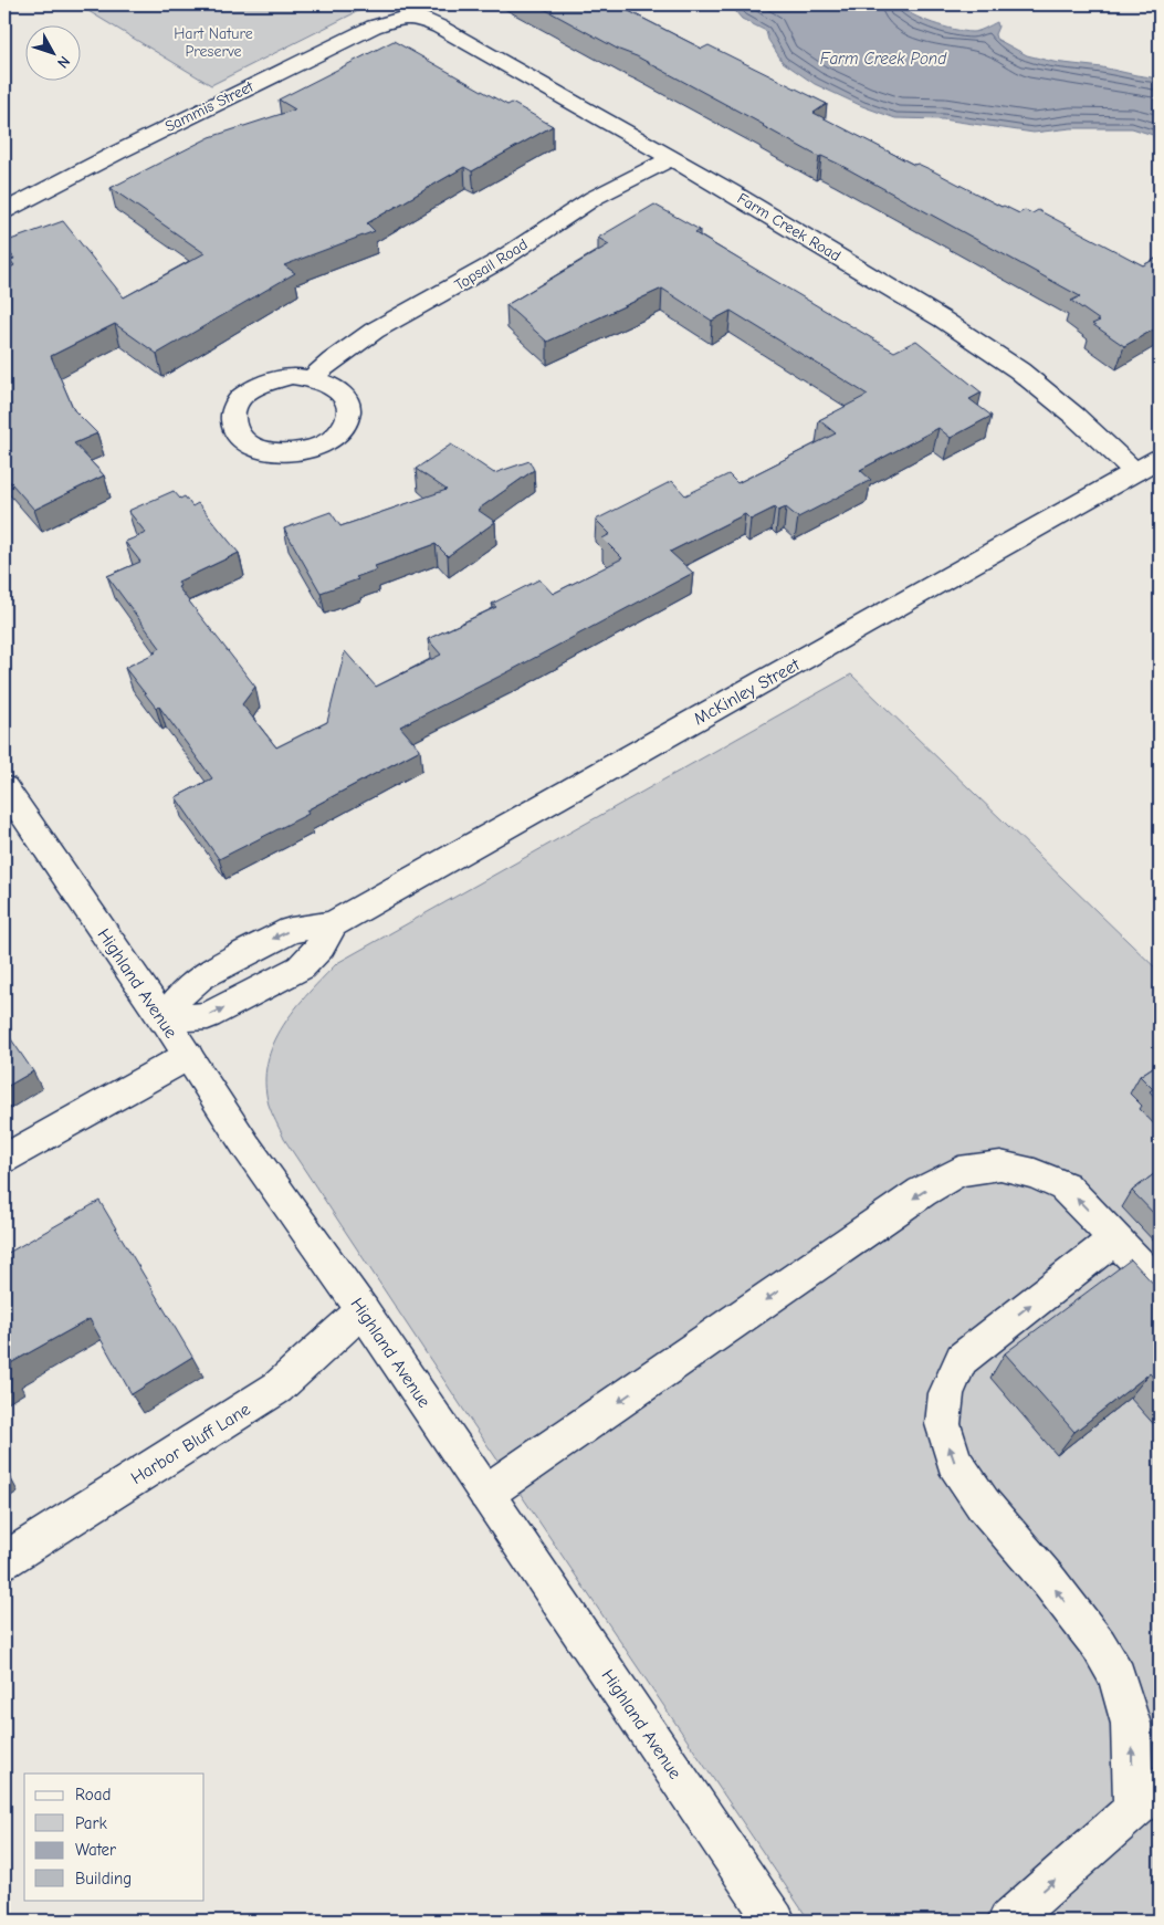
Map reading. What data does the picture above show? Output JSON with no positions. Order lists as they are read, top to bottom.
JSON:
{
  "streets": {
    "street": [
      "Sammis Street",
      "Farm Creek Road",
      "Topsail Road",
      "McKinley Street",
      "Highland Avenue",
      "Harbor Bluff Lane"
    ]
  },
  "crossings": [
    ["Sammis Street", "Farm Creek Road"],
    ["Farm Creek Road", "Topsail Road"],
    ["Farm Creek Road", "McKinley Street"],
    ["McKinley Street", "Highland Avenue"],
    ["Highland Avenue", "Harbor Bluff Lane"]
  ],
  "water": ["Farm Creek Pond"],
  "parks": ["Hart Nature Preserve"],
  "legend": [
    "Road",
    "Park",
    "Water",
    "Building"
  ],
  "north": "bottom right"
}
